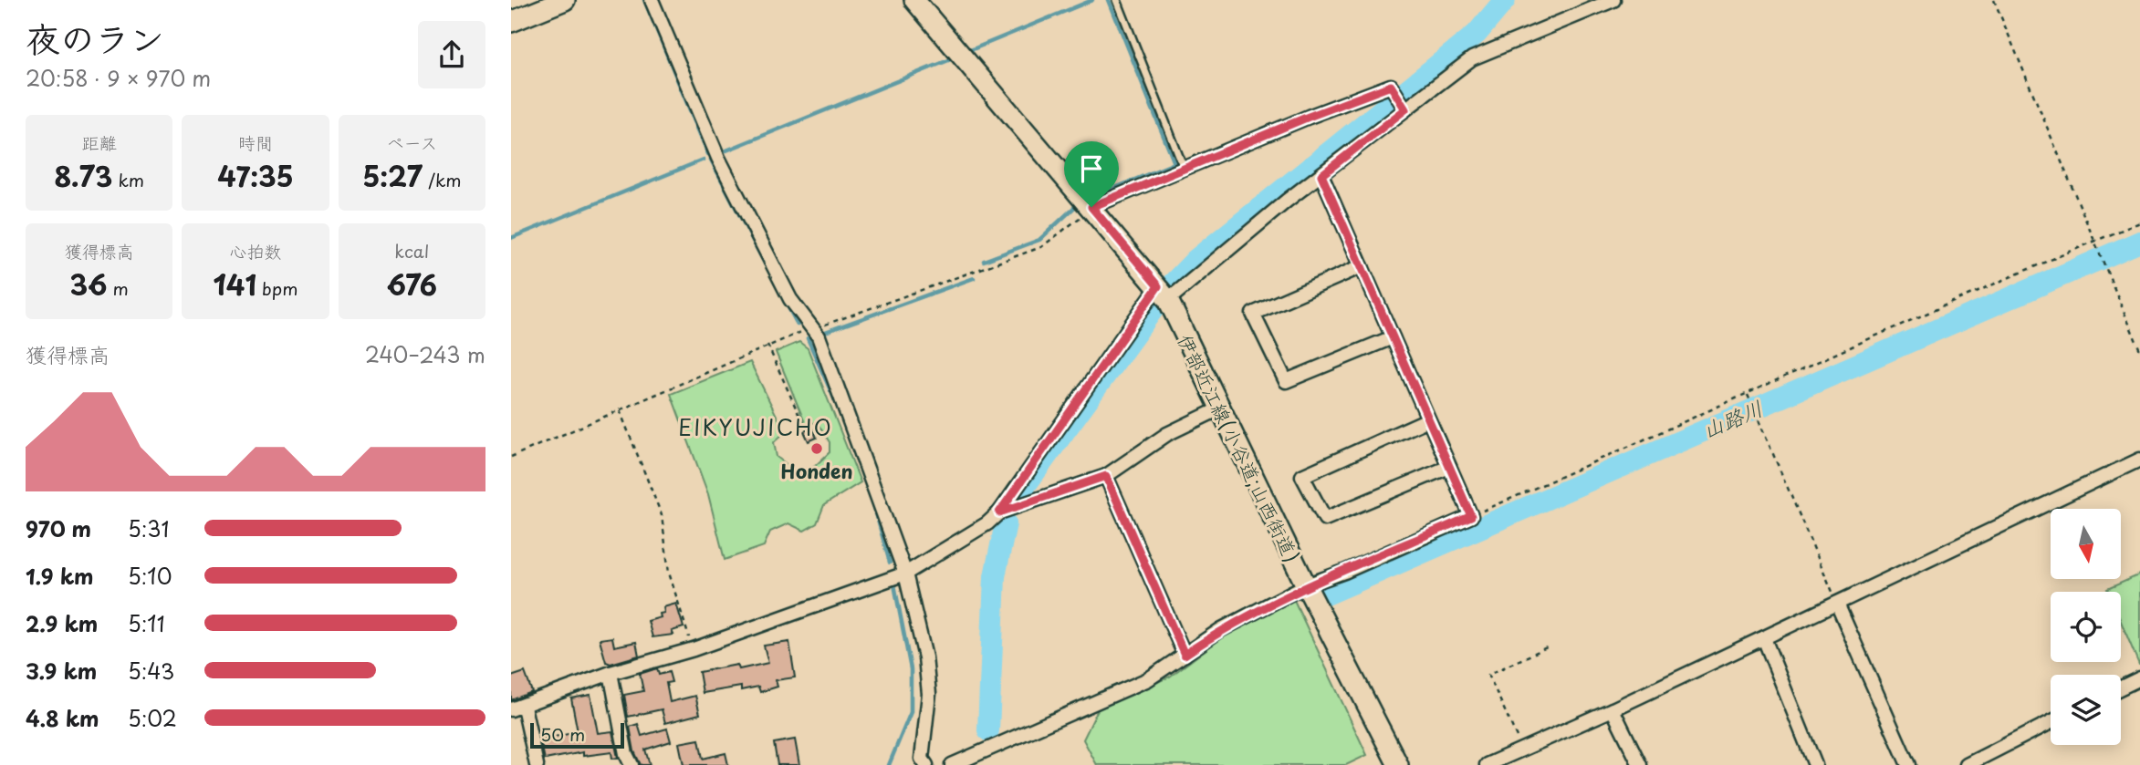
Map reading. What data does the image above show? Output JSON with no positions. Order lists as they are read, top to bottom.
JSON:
{
  "streets": {
    "main road": ["伊部近江線(小谷道;山西街道)"]
  },
  "districts": ["EIKYUJICHO"],
  "water": ["山路川"],
  "places": ["Honden"],
  "scale_bar": "50 m",
  "north": "bottom",
  "page": {
    "heading": ["夜のラン", "20:58 · 9 × 970 m"],
    "stats": [
      ["距離", "8.73 km"],
      ["時間", "47:35"],
      ["ペース", "5:27 /km"],
      ["獲得標高", "36 m"],
      ["心拍数", "141 bpm"],
      ["kcal", "676"]
    ],
    "chart": ["獲得標高", "240–243 m"],
    "list": [
      {
        "name": "970 m",
        "note": "5:31"
      },
      {
        "name": "1.9 km",
        "note": "5:10"
      },
      {
        "name": "2.9 km",
        "note": "5:11"
      },
      {
        "name": "3.9 km",
        "note": "5:43"
      },
      {
        "name": "4.8 km",
        "note": "5:02"
      }
    ],
    "scale": "50 m"
  }
}
